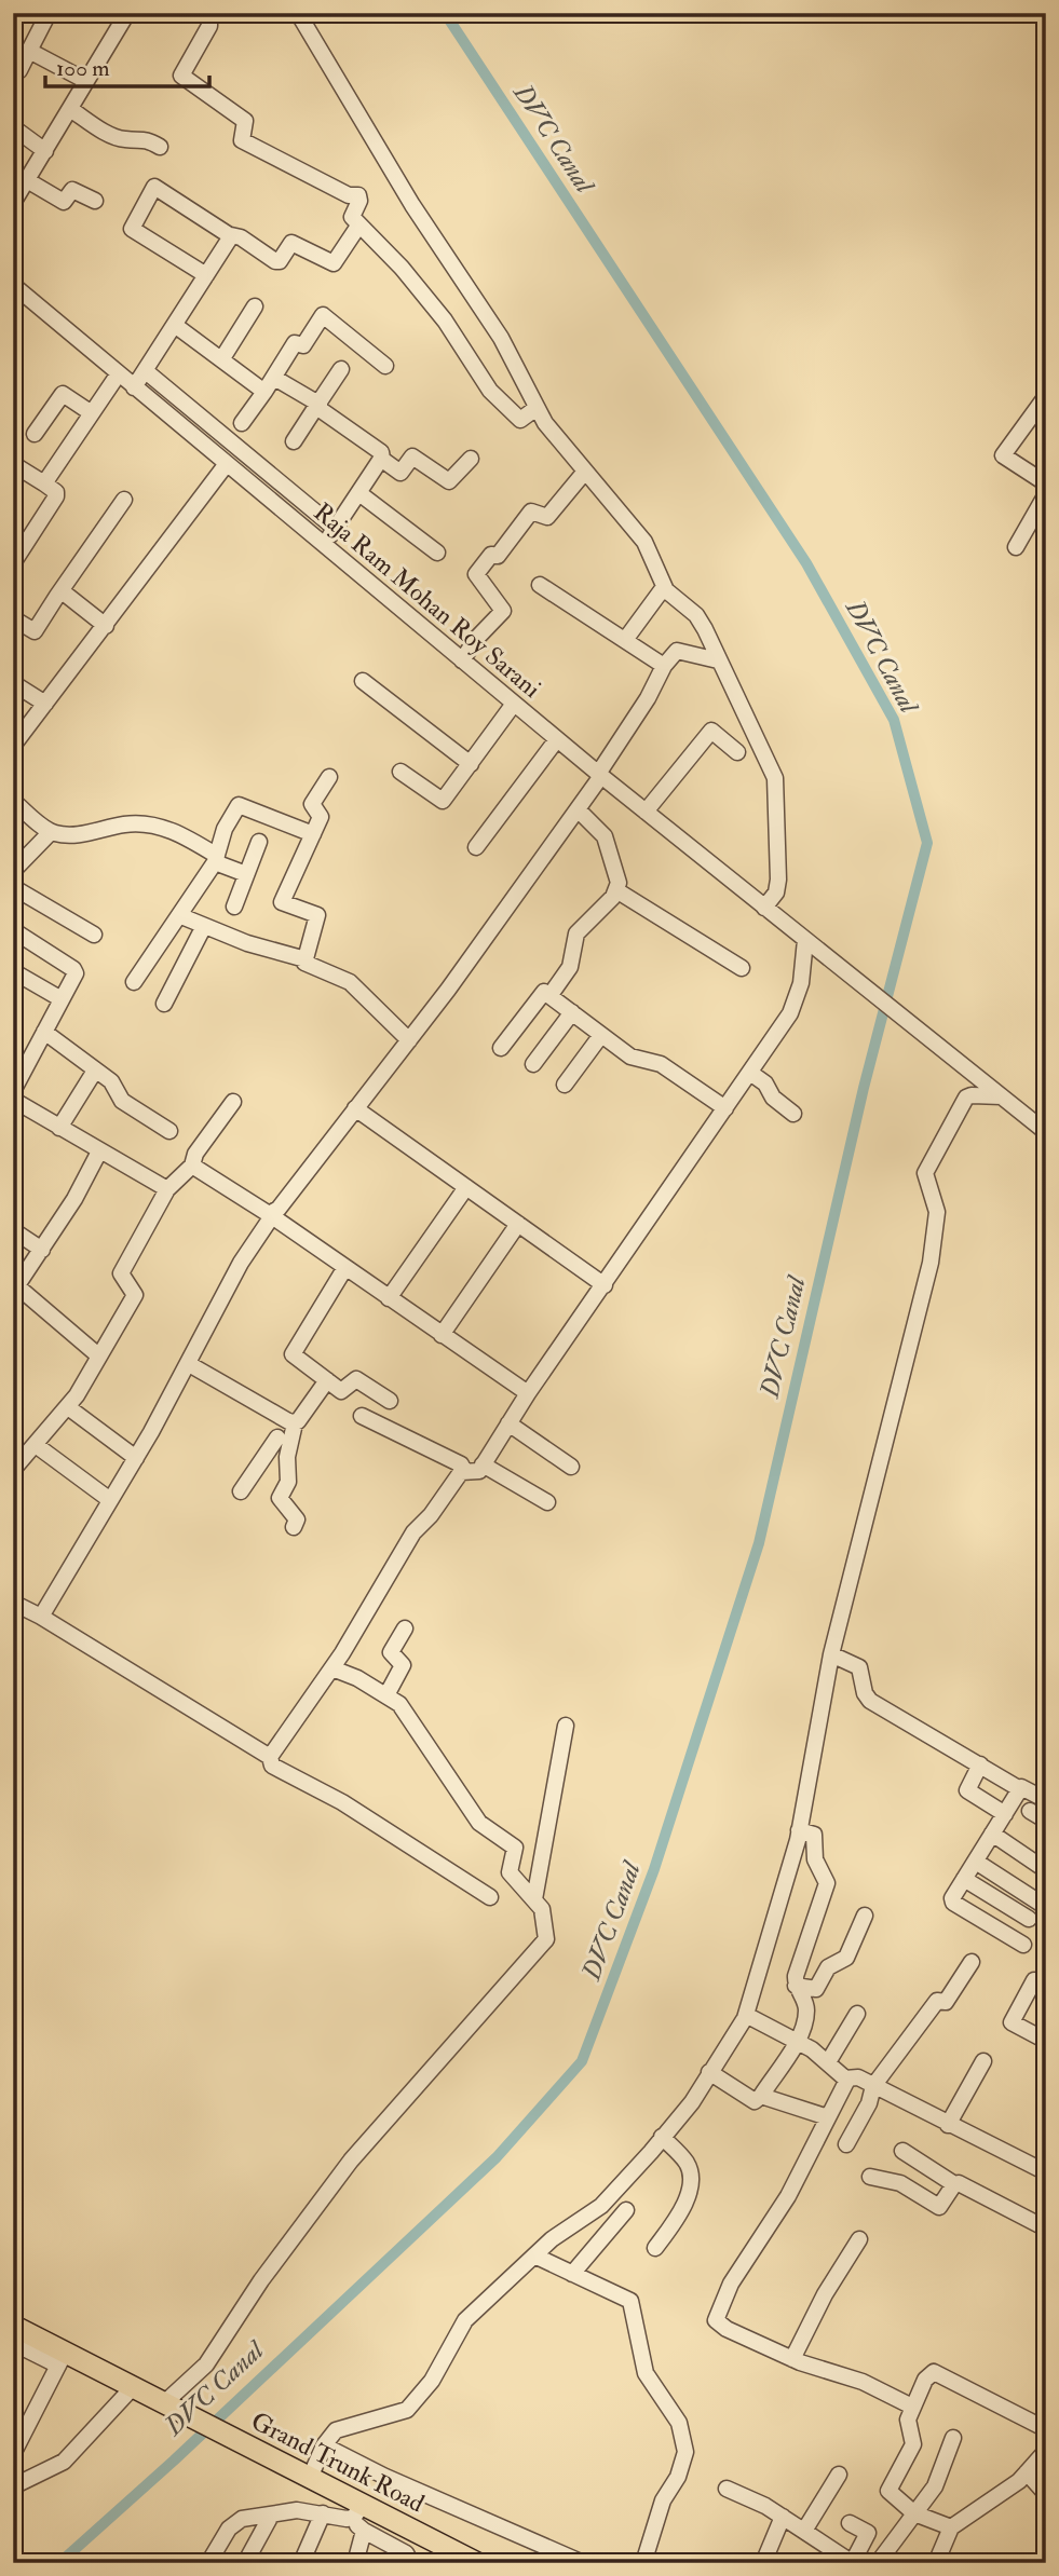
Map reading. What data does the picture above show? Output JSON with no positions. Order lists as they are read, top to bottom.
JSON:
{
  "streets": {
    "main road": ["Grand Trunk Road"],
    "street": ["Raja Ram Mohan Roy Sarani"]
  },
  "water": ["DVC Canal"],
  "scale_bar": "100 m"
}
